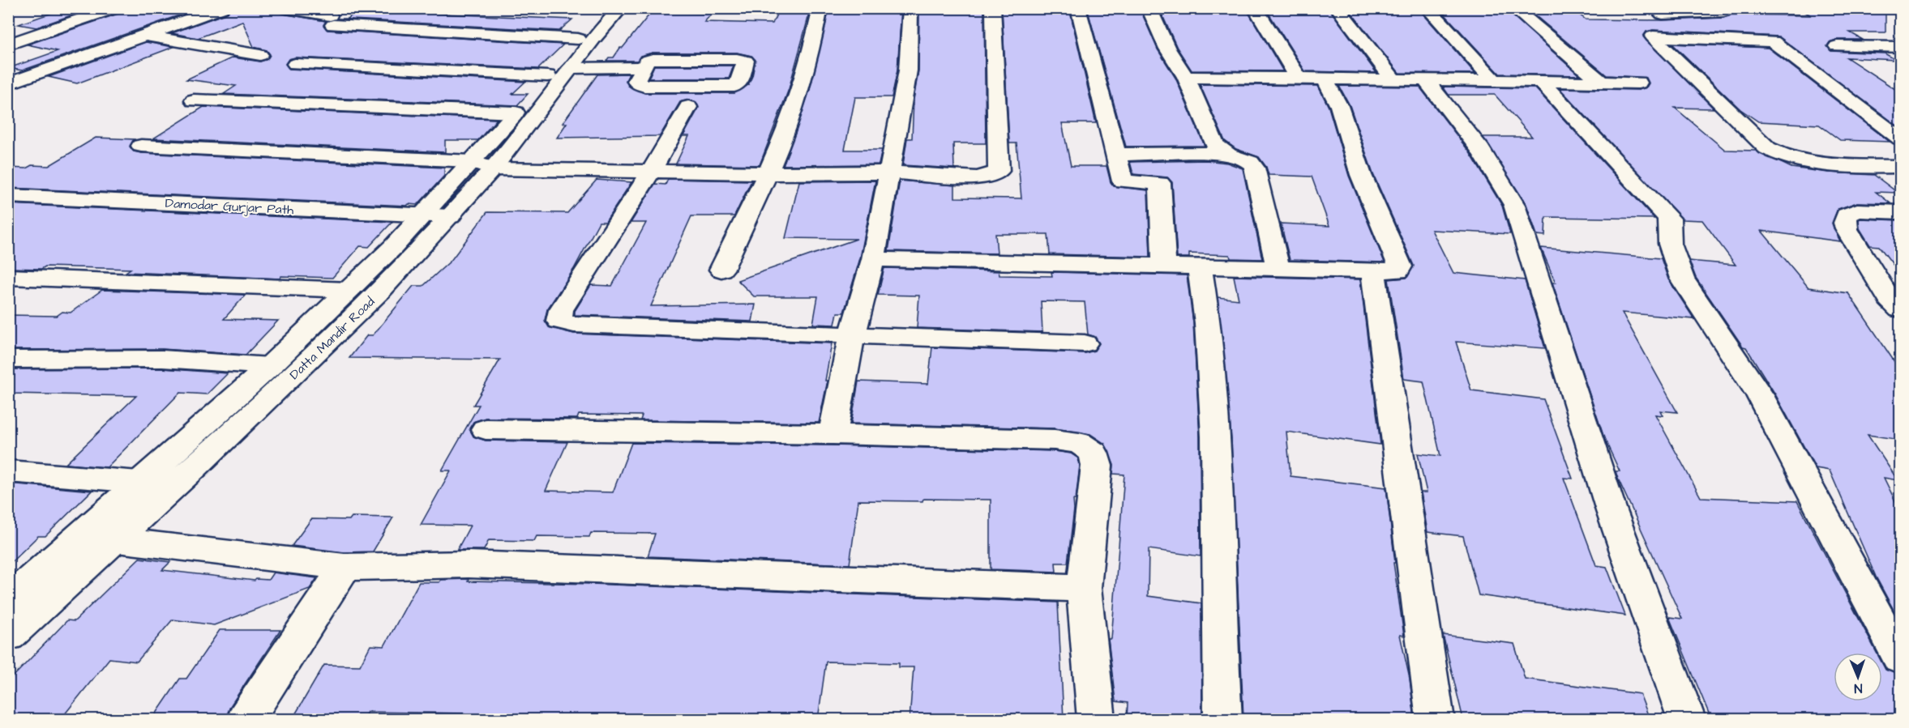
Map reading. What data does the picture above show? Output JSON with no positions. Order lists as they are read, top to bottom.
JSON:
{
  "streets": {
    "street": ["Damodar Gurjar Path", "Datta Mandir Road"]
  },
  "crossings": [
    ["Damodar Gurjar Path", "Datta Mandir Road"]
  ],
  "north": "bottom"
}
